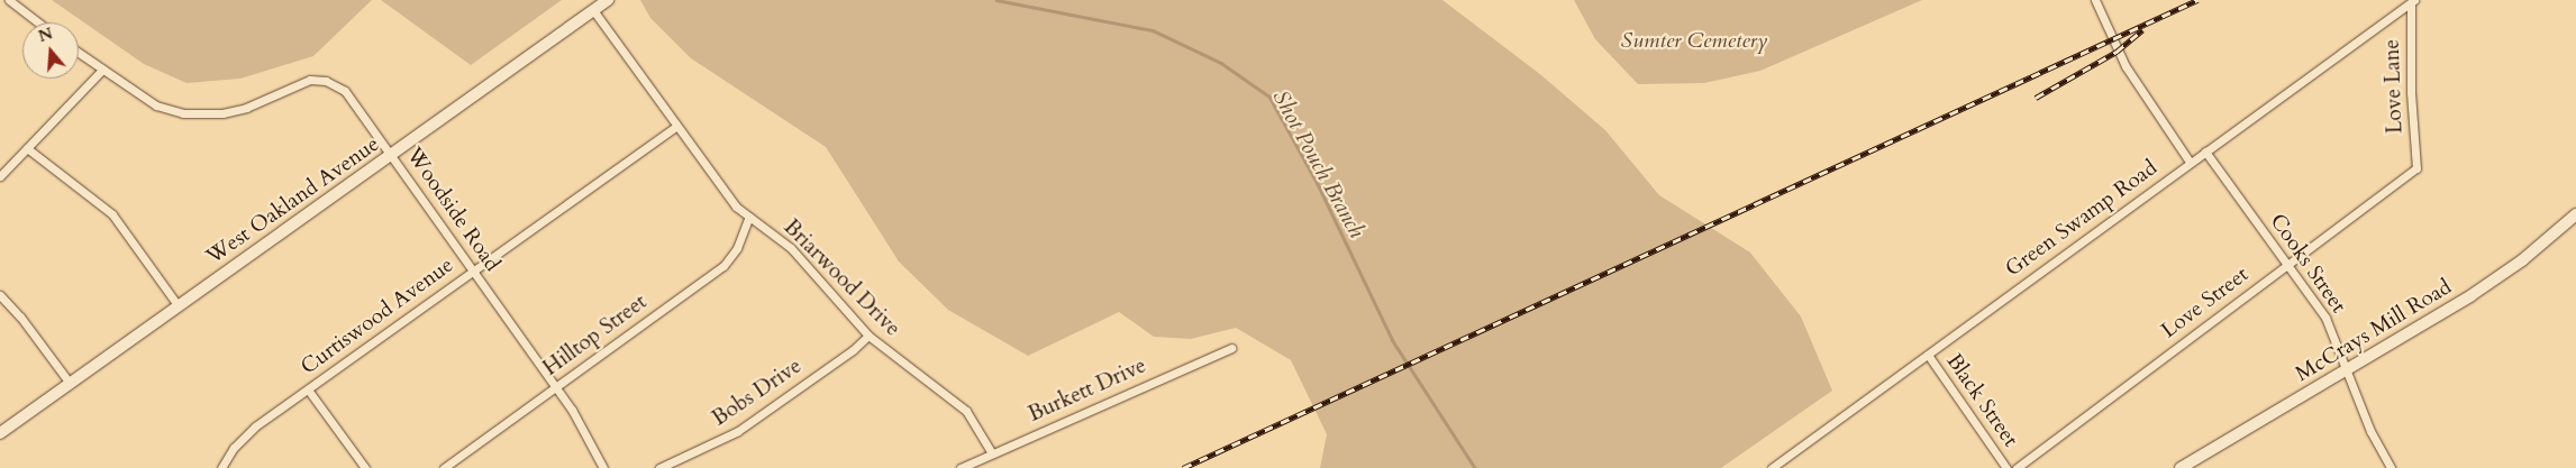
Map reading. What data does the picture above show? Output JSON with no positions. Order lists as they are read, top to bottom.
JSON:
{
  "streets": {
    "street": [
      "Love Lane",
      "West Oakland Avenue",
      "Woodside Road",
      "Green Swamp Road",
      "Cooks Street",
      "Briarwood Drive",
      "Love Street",
      "Curtiswood Avenue",
      "McCrays Mill Road",
      "Hilltop Street",
      "Burkett Drive",
      "Bobs Drive",
      "Black Street"
    ]
  },
  "crossings": [
    ["Love Lane", "Green Swamp Road"],
    ["Love Lane", "Love Street"],
    ["West Oakland Avenue", "Woodside Road"],
    ["West Oakland Avenue", "Briarwood Drive"],
    ["Woodside Road", "Curtiswood Avenue"],
    ["Woodside Road", "Hilltop Street"],
    ["Green Swamp Road", "Cooks Street"],
    ["Green Swamp Road", "Black Street"],
    ["Cooks Street", "Love Street"],
    ["Cooks Street", "McCrays Mill Road"],
    ["Briarwood Drive", "Curtiswood Avenue"],
    ["Briarwood Drive", "Hilltop Street"],
    ["Briarwood Drive", "Burkett Drive"],
    ["Briarwood Drive", "Bobs Drive"]
  ],
  "water": ["Shot Pouch Branch"],
  "parks": ["Sumter Cemetery"],
  "north": "top"
}
